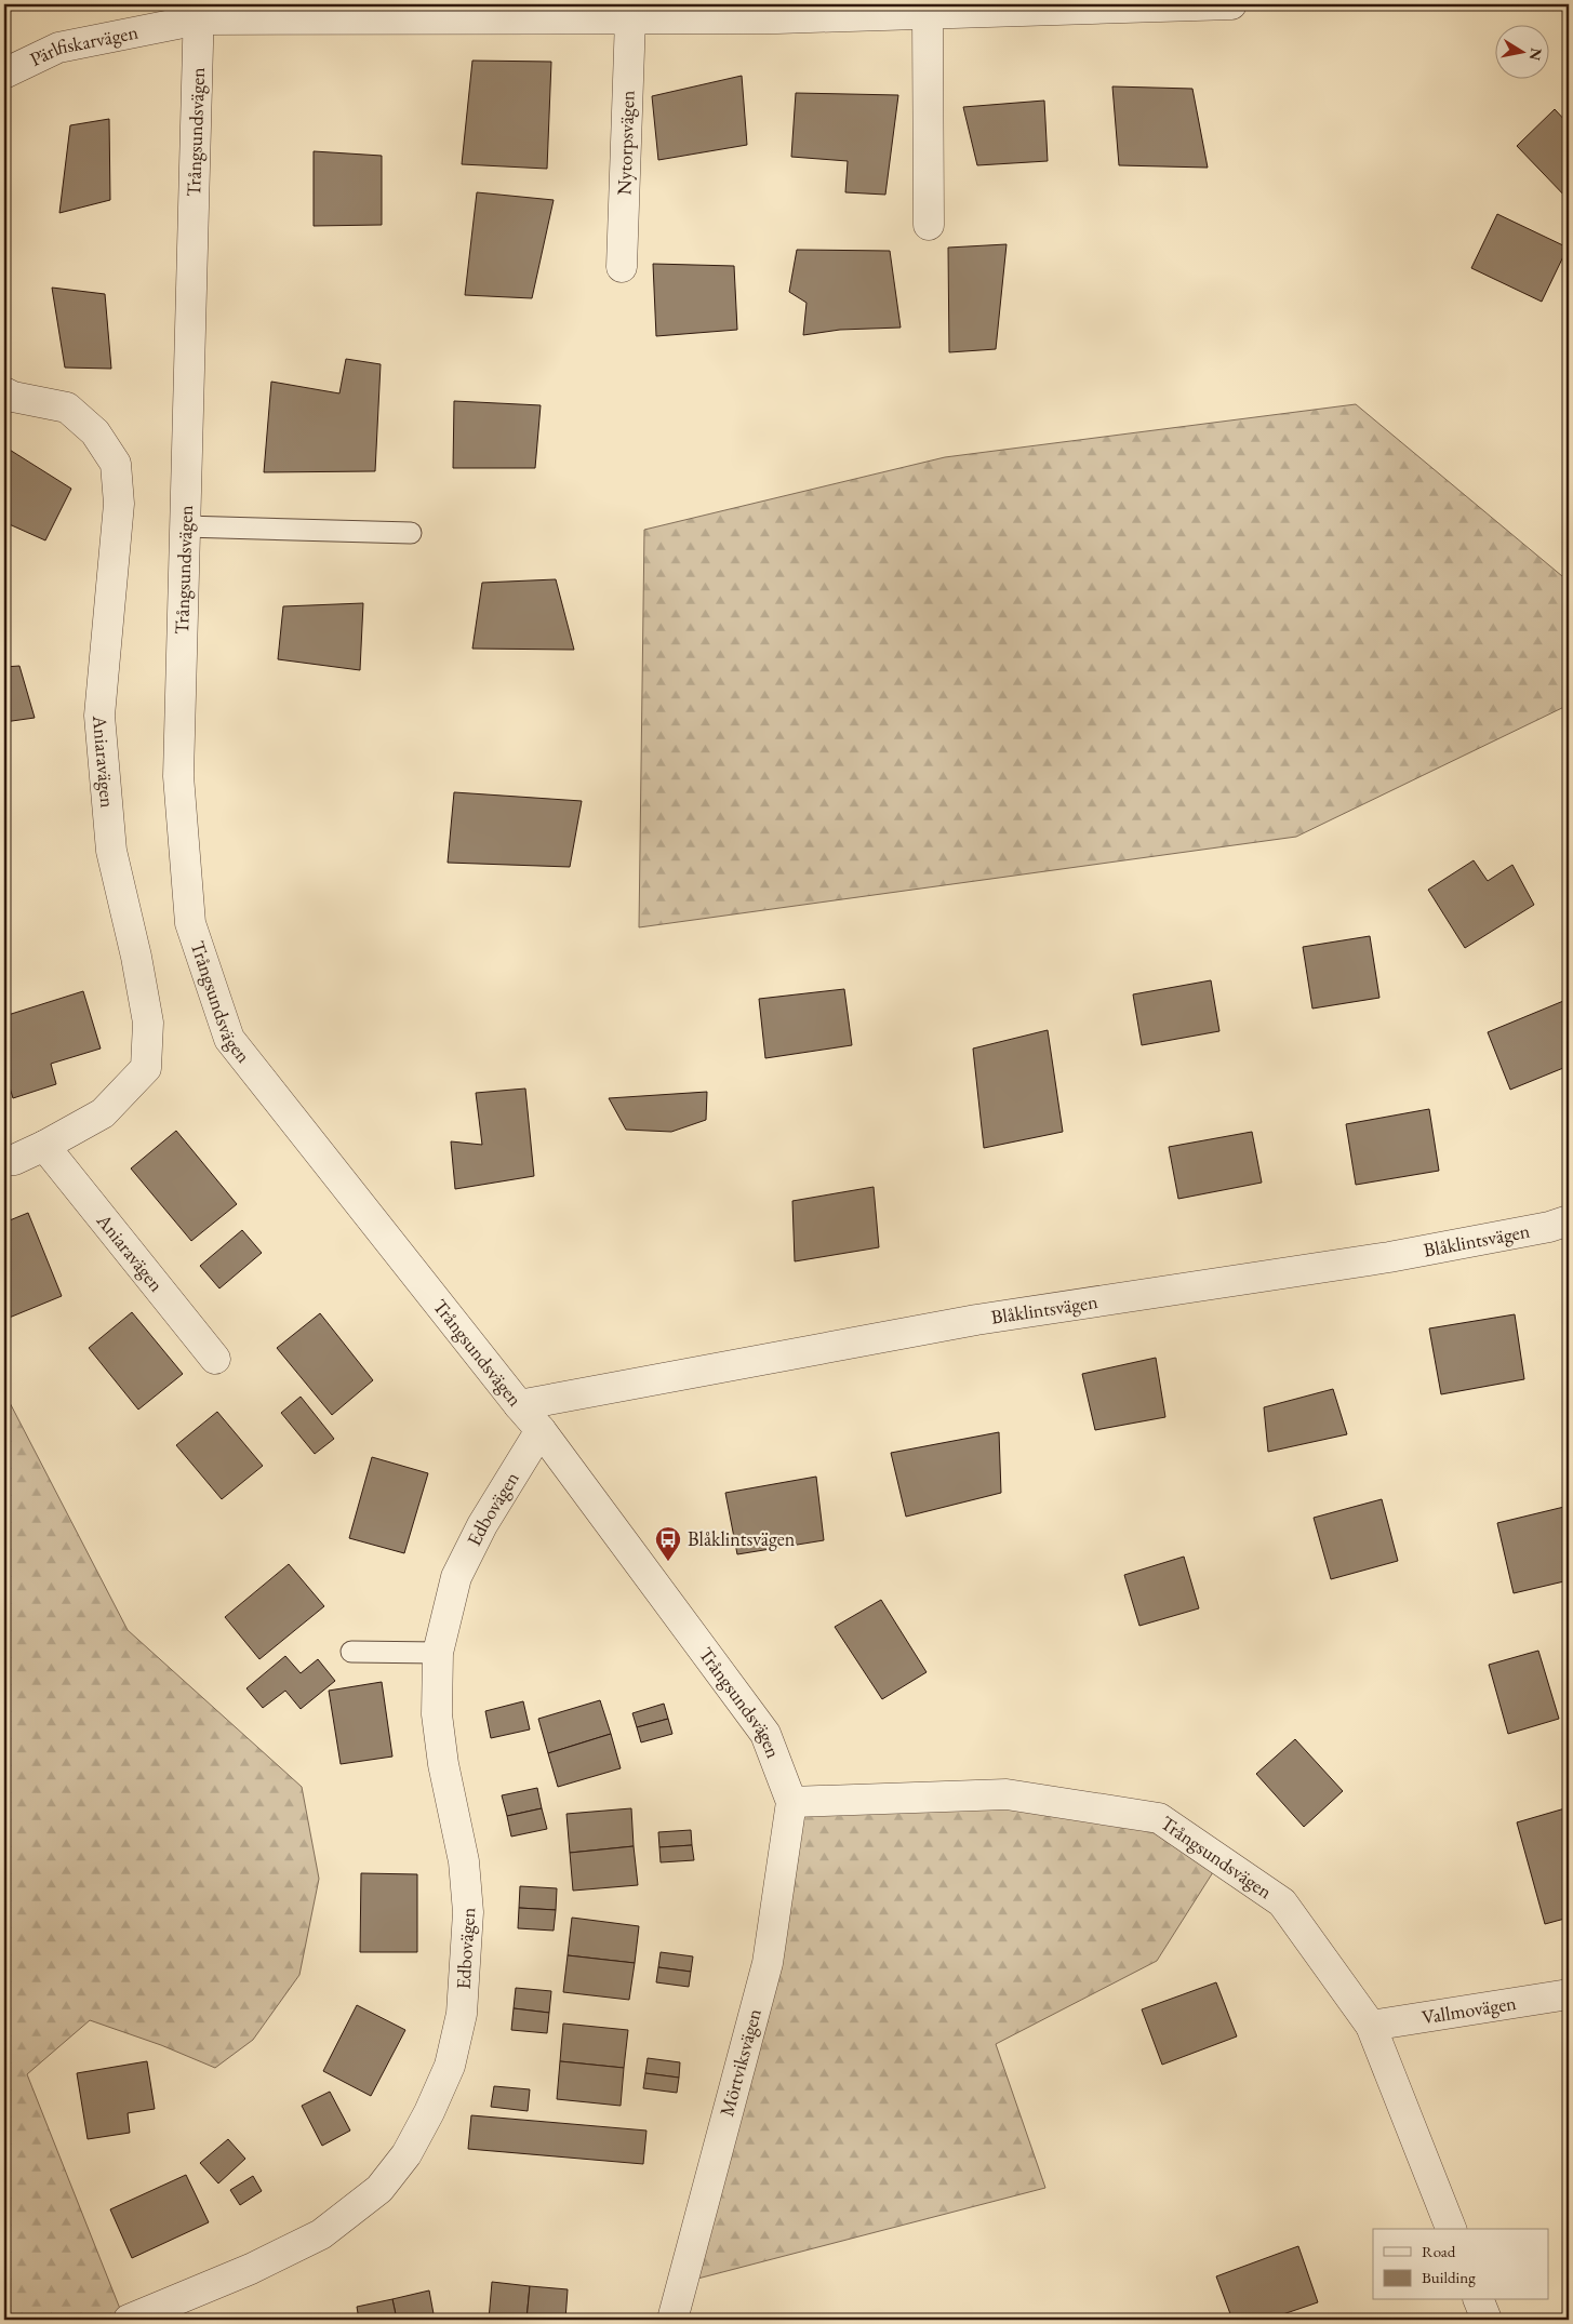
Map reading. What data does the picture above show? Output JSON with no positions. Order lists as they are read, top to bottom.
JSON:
{
  "streets": {
    "street": [
      "Pärlfiskarvägen",
      "Trångsundsvägen",
      "Nytorpsvägen",
      "Aniaravägen",
      "Blåklintsvägen",
      "Edbovägen",
      "Vallmovägen",
      "Mörtviksvägen"
    ]
  },
  "crossings": [
    ["Pärlfiskarvägen", "Trångsundsvägen"],
    ["Trångsundsvägen", "Blåklintsvägen"],
    ["Trångsundsvägen", "Edbovägen"],
    ["Trångsundsvägen", "Vallmovägen"],
    ["Trångsundsvägen", "Mörtviksvägen"]
  ],
  "places": {
    "bus stop": ["Blåklintsvägen"]
  },
  "legend": ["Road", "Building"],
  "north": "right"
}
